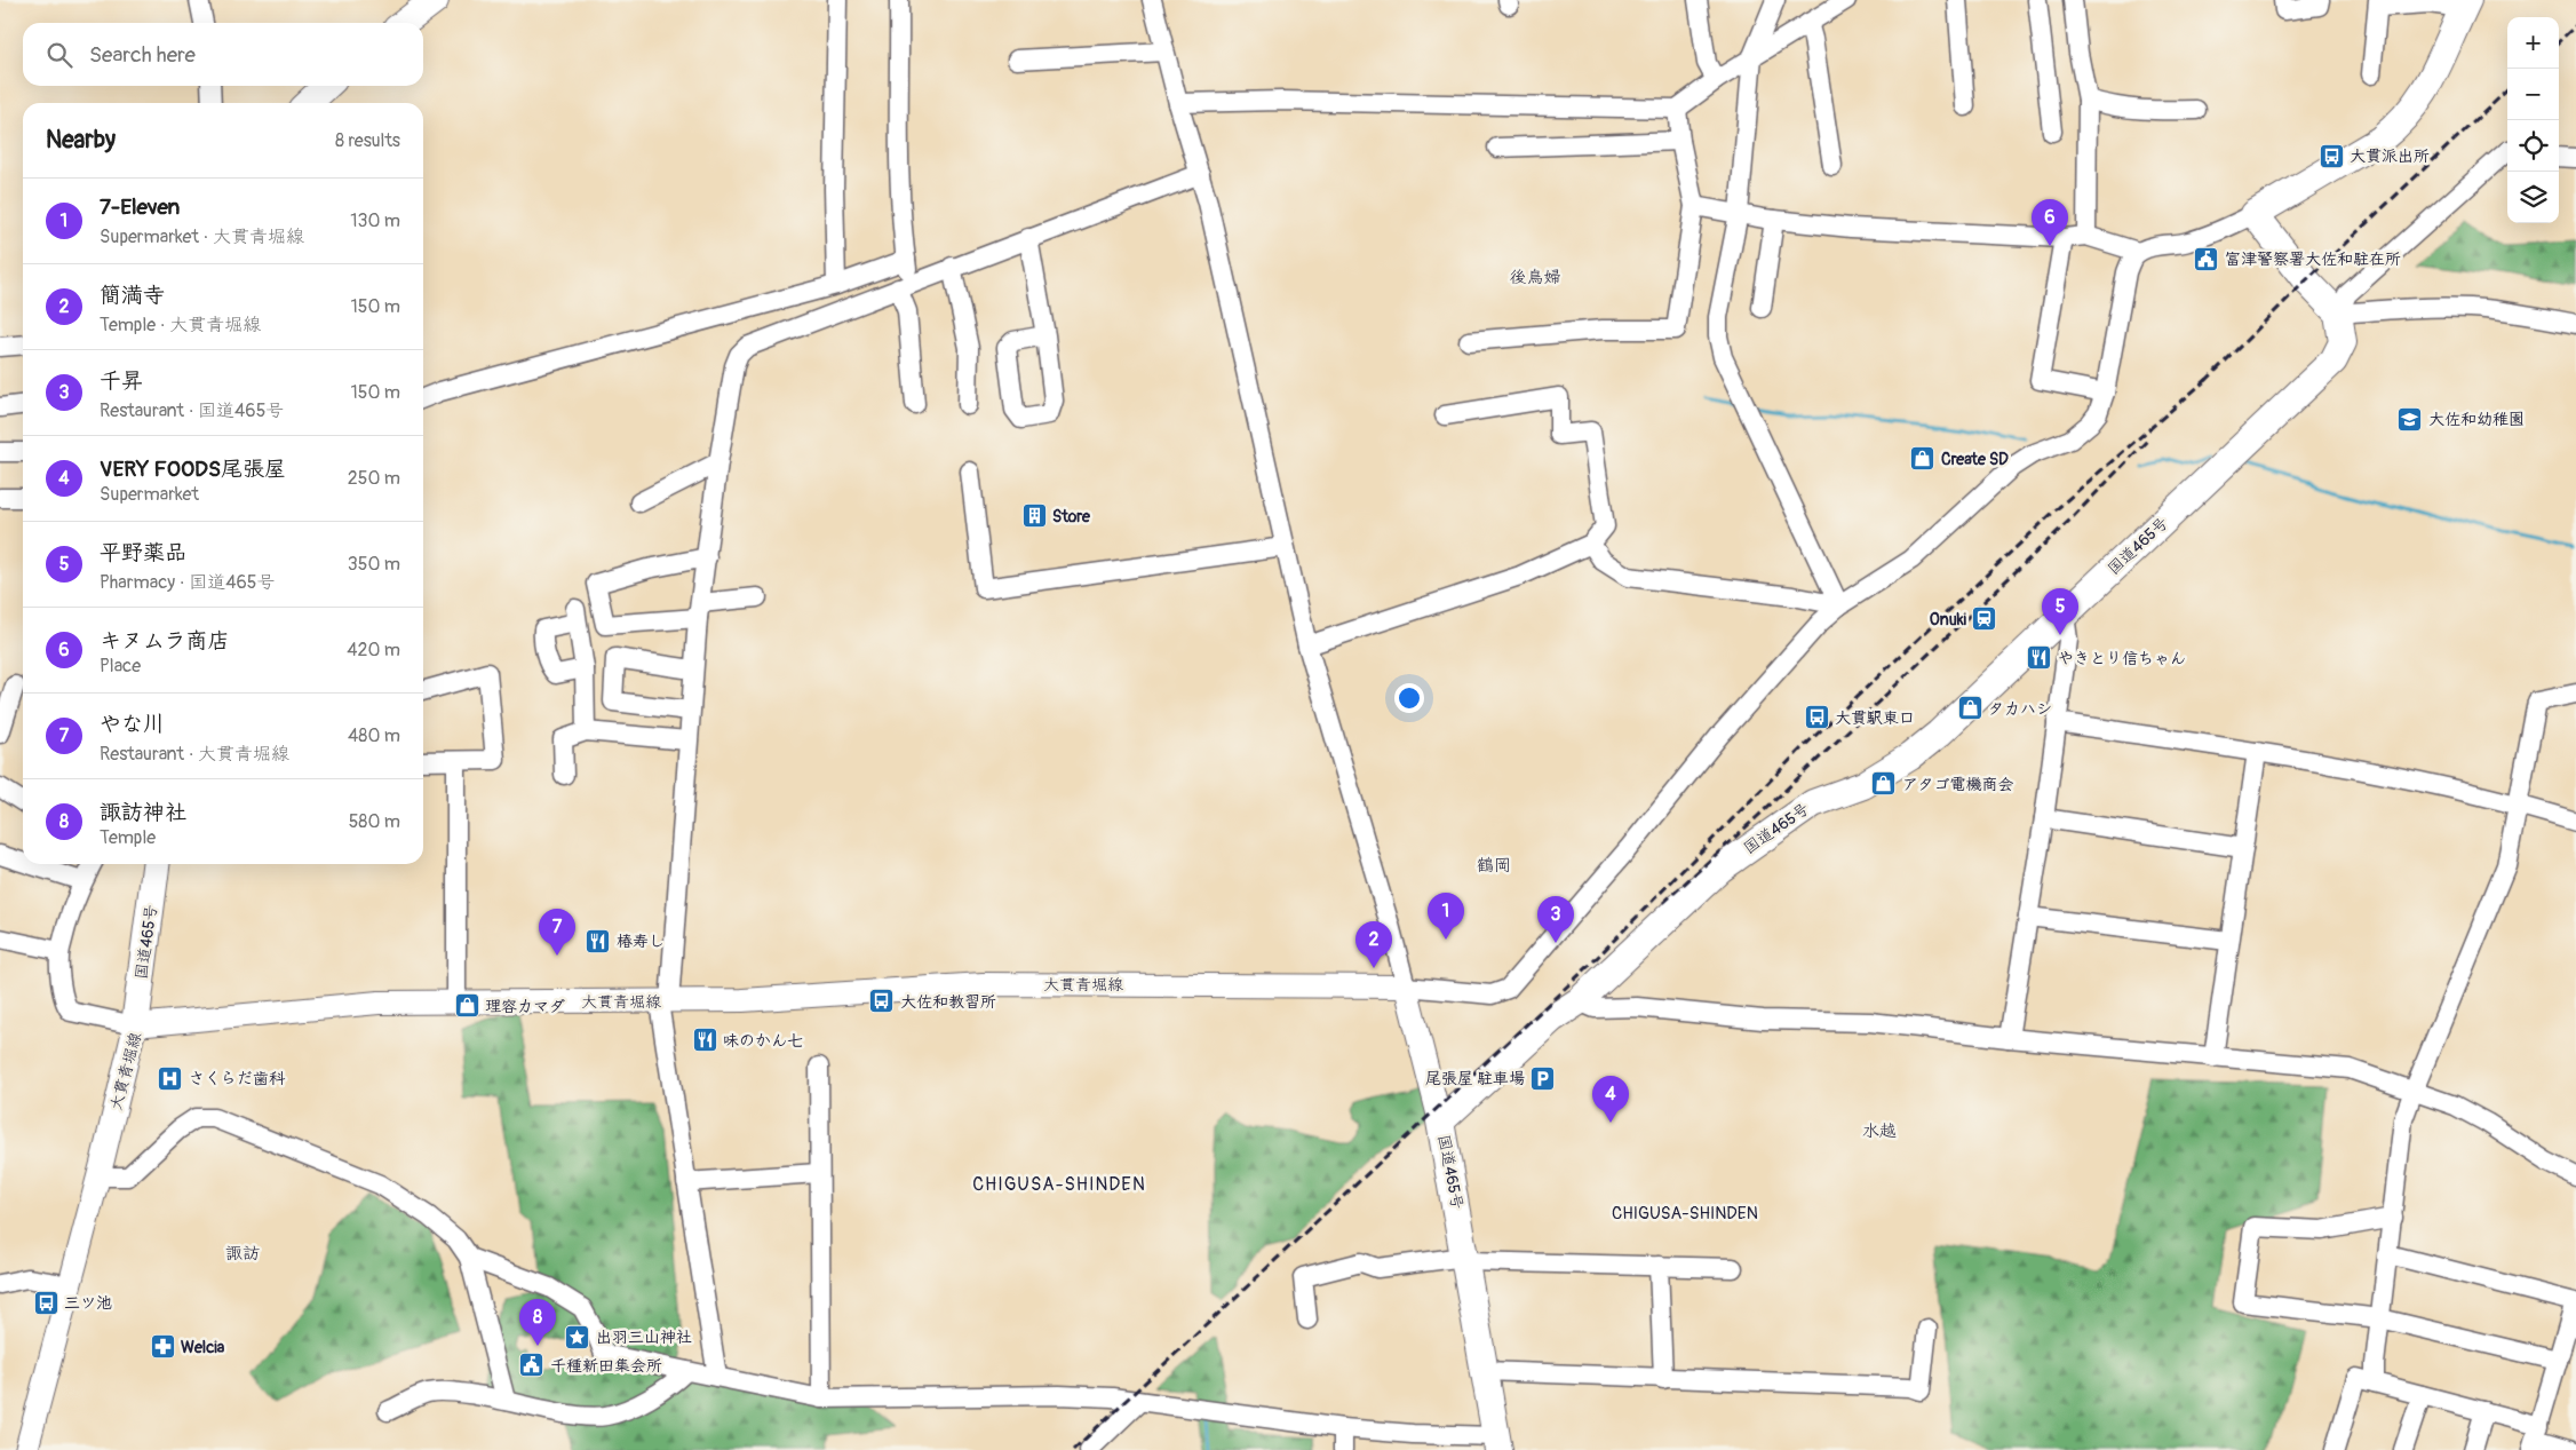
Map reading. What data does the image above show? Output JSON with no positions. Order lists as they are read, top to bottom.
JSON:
{
  "streets": {
    "highway": ["国道465号"],
    "main road": ["大貫青堀線"]
  },
  "crossings": [
    ["国道465号", "大貫青堀線"]
  ],
  "districts": [
    "後鳥婦",
    "鶴岡",
    "水越",
    "CHIGUSA-SHINDEN",
    "CHIGUSA-SHINDEN",
    "諏訪"
  ],
  "places": {
    "bus stop": [
      "大貫派出所",
      "大貫駅東口",
      "大佐和教習所",
      "三ツ池"
    ],
    "public building": ["富津警察署大佐和駐在所", "千種新田集会所"],
    "school or university": ["大佐和幼稚園"],
    "shop": [
      "Create SD",
      "タカハシ",
      "アタゴ電機商会",
      "理容カマダ"
    ],
    "building": ["Store"],
    "station": ["Onuki"],
    "restaurant": ["やきとり信ちゃん", "椿寿し", "味のかん七"],
    "hospital": ["さくらだ歯科"],
    "parking": ["尾張屋 駐車場"],
    "place": ["出羽三山神社"],
    "pharmacy": ["Welcia"]
  },
  "page": {
    "map_buttons": ["+", "−"],
    "search": "Search here",
    "heading": ["Nearby", "8 results"],
    "list": [
      {
        "mark": "1",
        "name": "7-Eleven",
        "note": "Supermarket · 大貫青堀線",
        "value": "130 m"
      },
      {
        "mark": "2",
        "name": "簡満寺",
        "note": "Temple · 大貫青堀線",
        "value": "150 m"
      },
      {
        "mark": "3",
        "name": "千昇",
        "note": "Restaurant · 国道465号",
        "value": "150 m"
      },
      {
        "mark": "4",
        "name": "VERY FOODS尾張屋",
        "note": "Supermarket",
        "value": "250 m"
      },
      {
        "mark": "5",
        "name": "平野薬品",
        "note": "Pharmacy · 国道465号",
        "value": "350 m"
      },
      {
        "mark": "6",
        "name": "キヌムラ商店",
        "note": "Place",
        "value": "420 m"
      },
      {
        "mark": "7",
        "name": "やな川",
        "note": "Restaurant · 大貫青堀線",
        "value": "480 m"
      },
      {
        "mark": "8",
        "name": "諏訪神社",
        "note": "Temple",
        "value": "580 m"
      }
    ],
    "pins": [
      "6",
      "5",
      "1",
      "3",
      "7",
      "2",
      "4",
      "8"
    ]
  }
}
